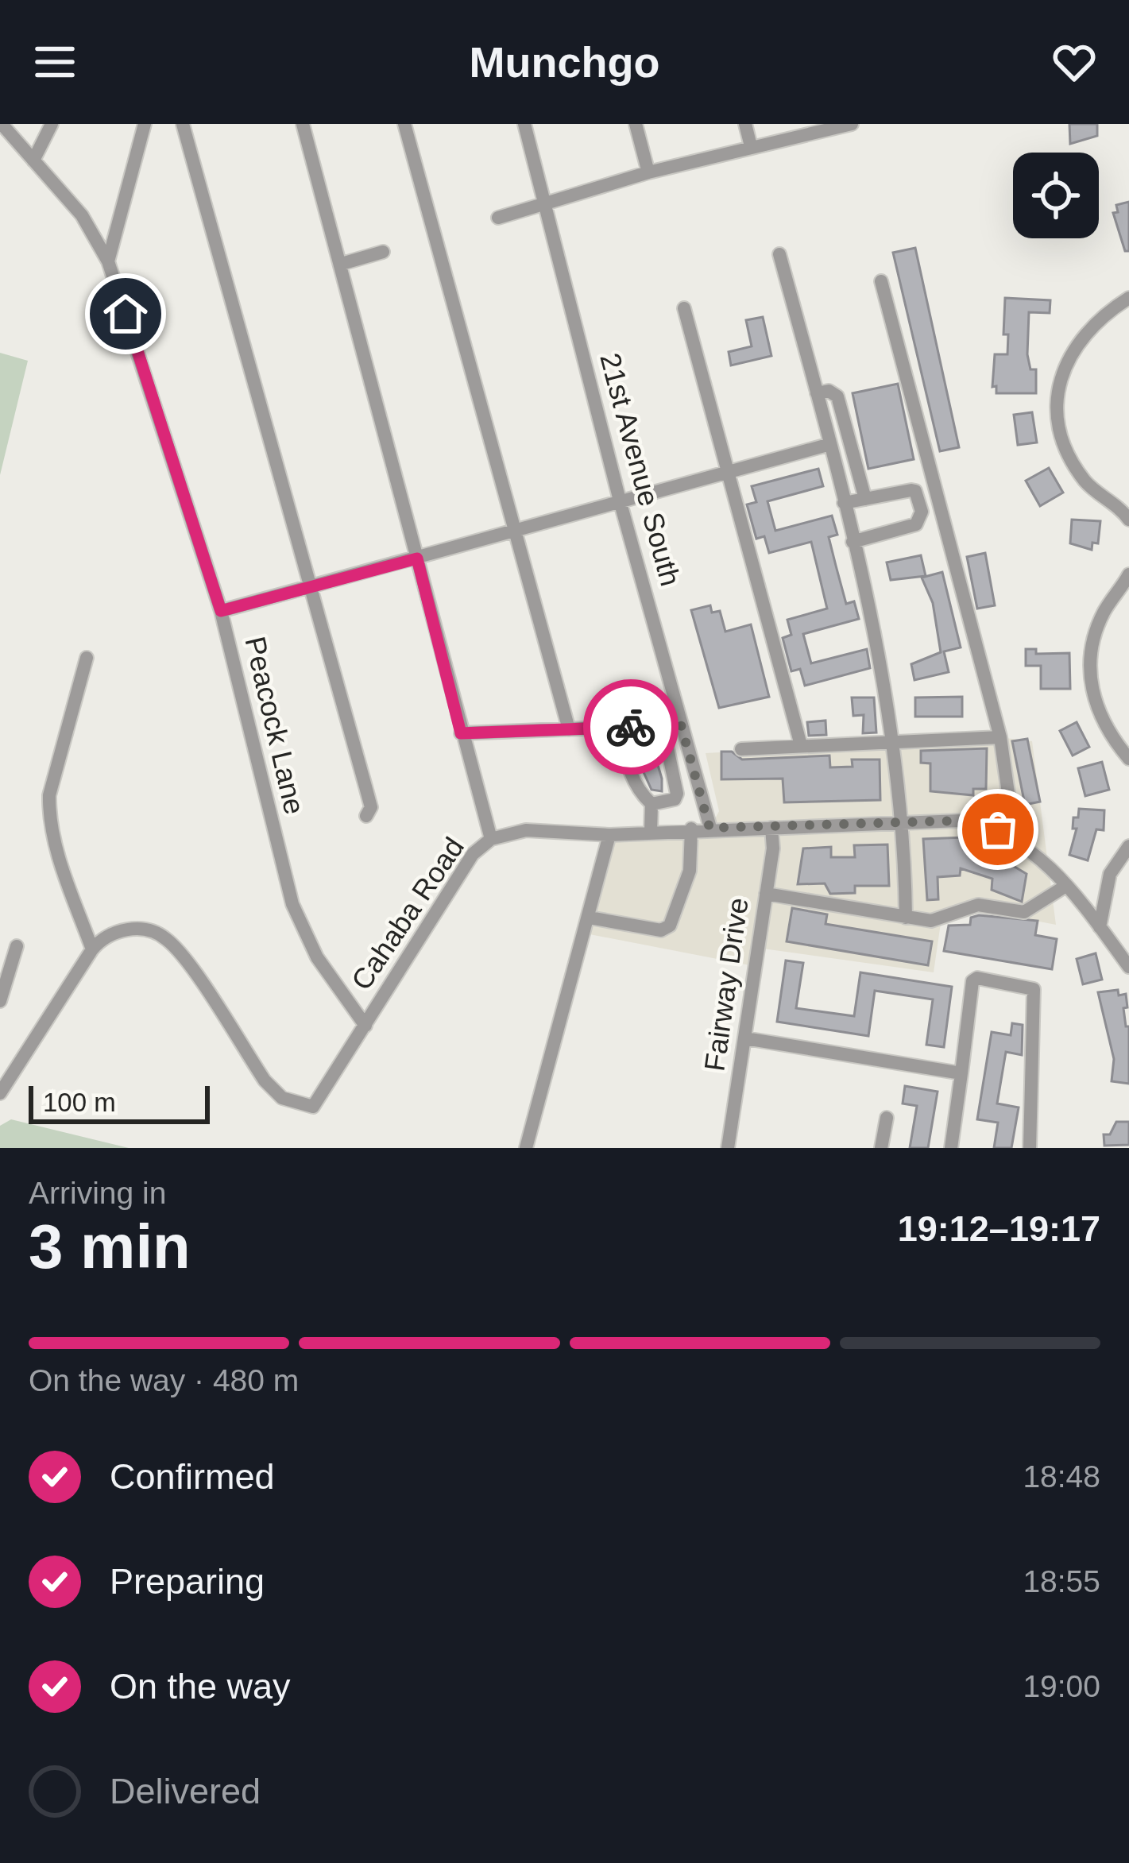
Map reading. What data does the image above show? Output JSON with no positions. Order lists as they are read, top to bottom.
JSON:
{
  "streets": {
    "street": [
      "21st Avenue South",
      "Peacock Lane",
      "Cahaba Road",
      "Fairway Drive"
    ]
  },
  "crossings": [
    ["21st Avenue South", "Cahaba Road"],
    ["Peacock Lane", "Cahaba Road"],
    ["Cahaba Road", "Fairway Drive"]
  ],
  "scale_bar": "100 m",
  "page": {
    "header": "Munchgo",
    "scale": "100 m",
    "heading": ["3 min", "Arriving in", "19:12–19:17"],
    "bar": "On the way · 480 m",
    "list": [
      ["Confirmed", "18:48"],
      ["Preparing", "18:55"],
      ["On the way", "19:00"],
      "Delivered"
    ]
  }
}
